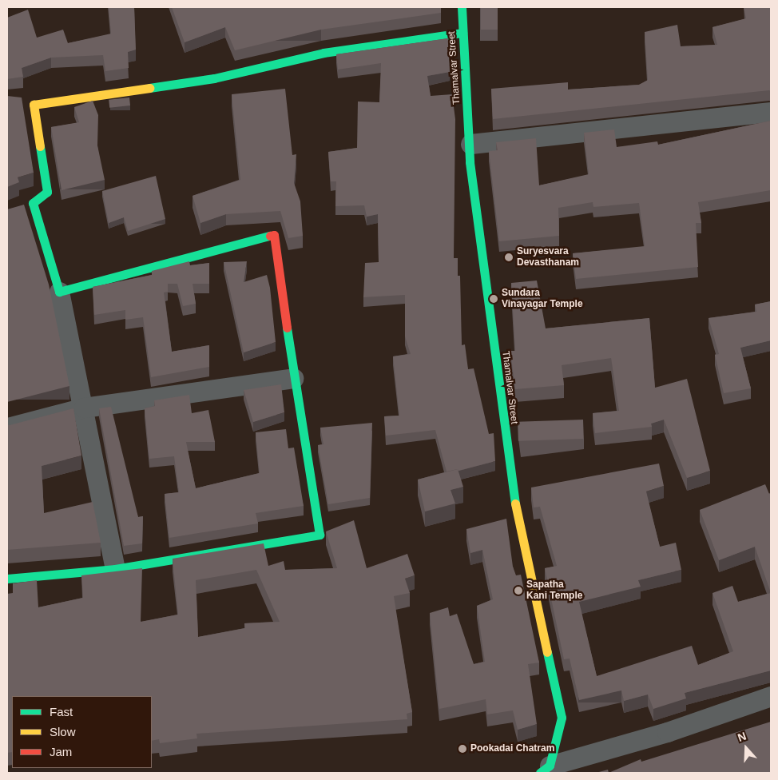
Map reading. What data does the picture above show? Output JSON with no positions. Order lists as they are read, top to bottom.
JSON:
{
  "streets": {
    "street": ["Thamalvar Street"]
  },
  "places": [
    "Suryesvara Devasthanam",
    "Sundara Vinayagar Temple",
    "Sapatha Kani Temple",
    "Pookadai Chatram"
  ],
  "legend": ["Fast", "Slow", "Jam"],
  "north": "top"
}
